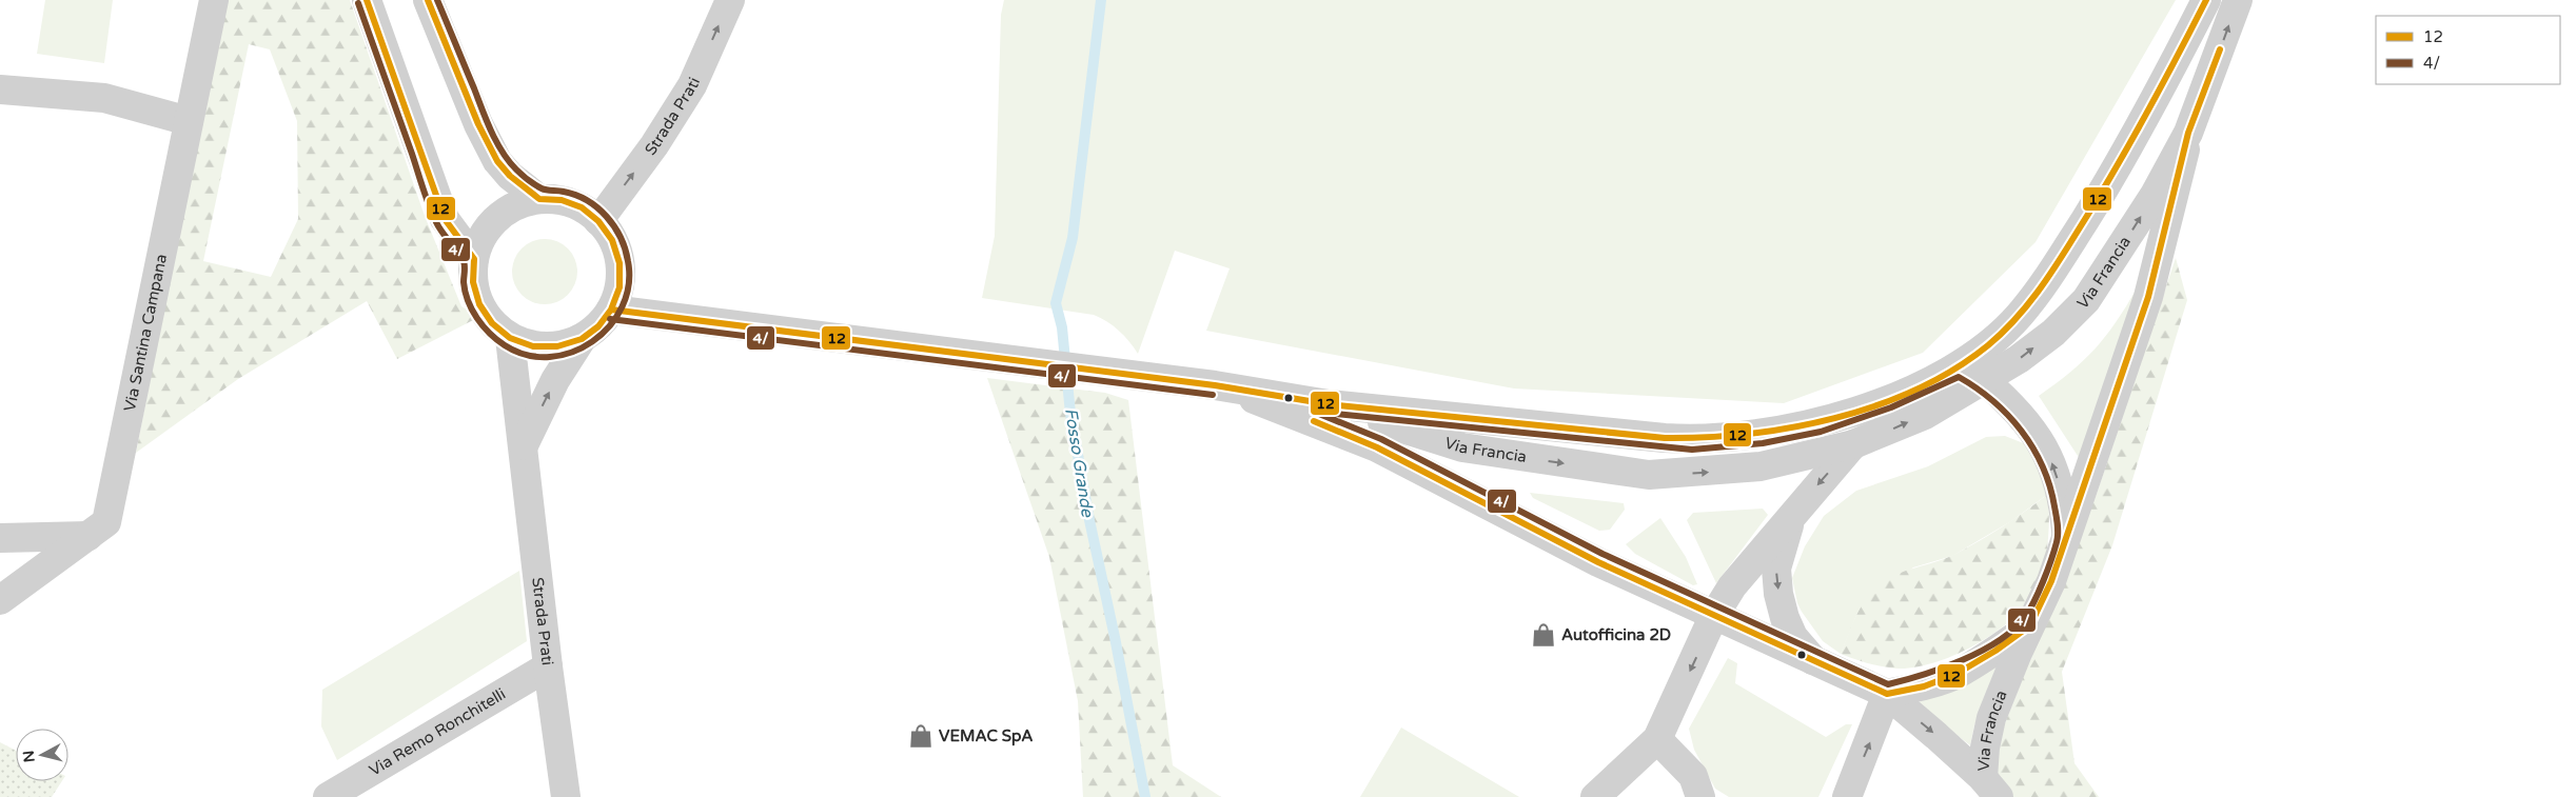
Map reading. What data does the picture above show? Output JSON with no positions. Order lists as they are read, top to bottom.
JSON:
{
  "streets": {
    "street": [
      "Strada Prati",
      "Via Francia",
      "Via Santina Campana",
      "Via Remo Ronchitelli"
    ]
  },
  "crossings": [
    ["Strada Prati", "Via Francia"],
    ["Strada Prati", "Via Remo Ronchitelli"]
  ],
  "one_way": ["Strada Prati"],
  "water": ["Fosso Grande"],
  "places": {
    "shop": ["Autofficina 2D", "VEMAC SpA"]
  },
  "lines": ["transit line 12", "transit line 4/"],
  "legend": ["12", "4/"],
  "north": "left"
}
